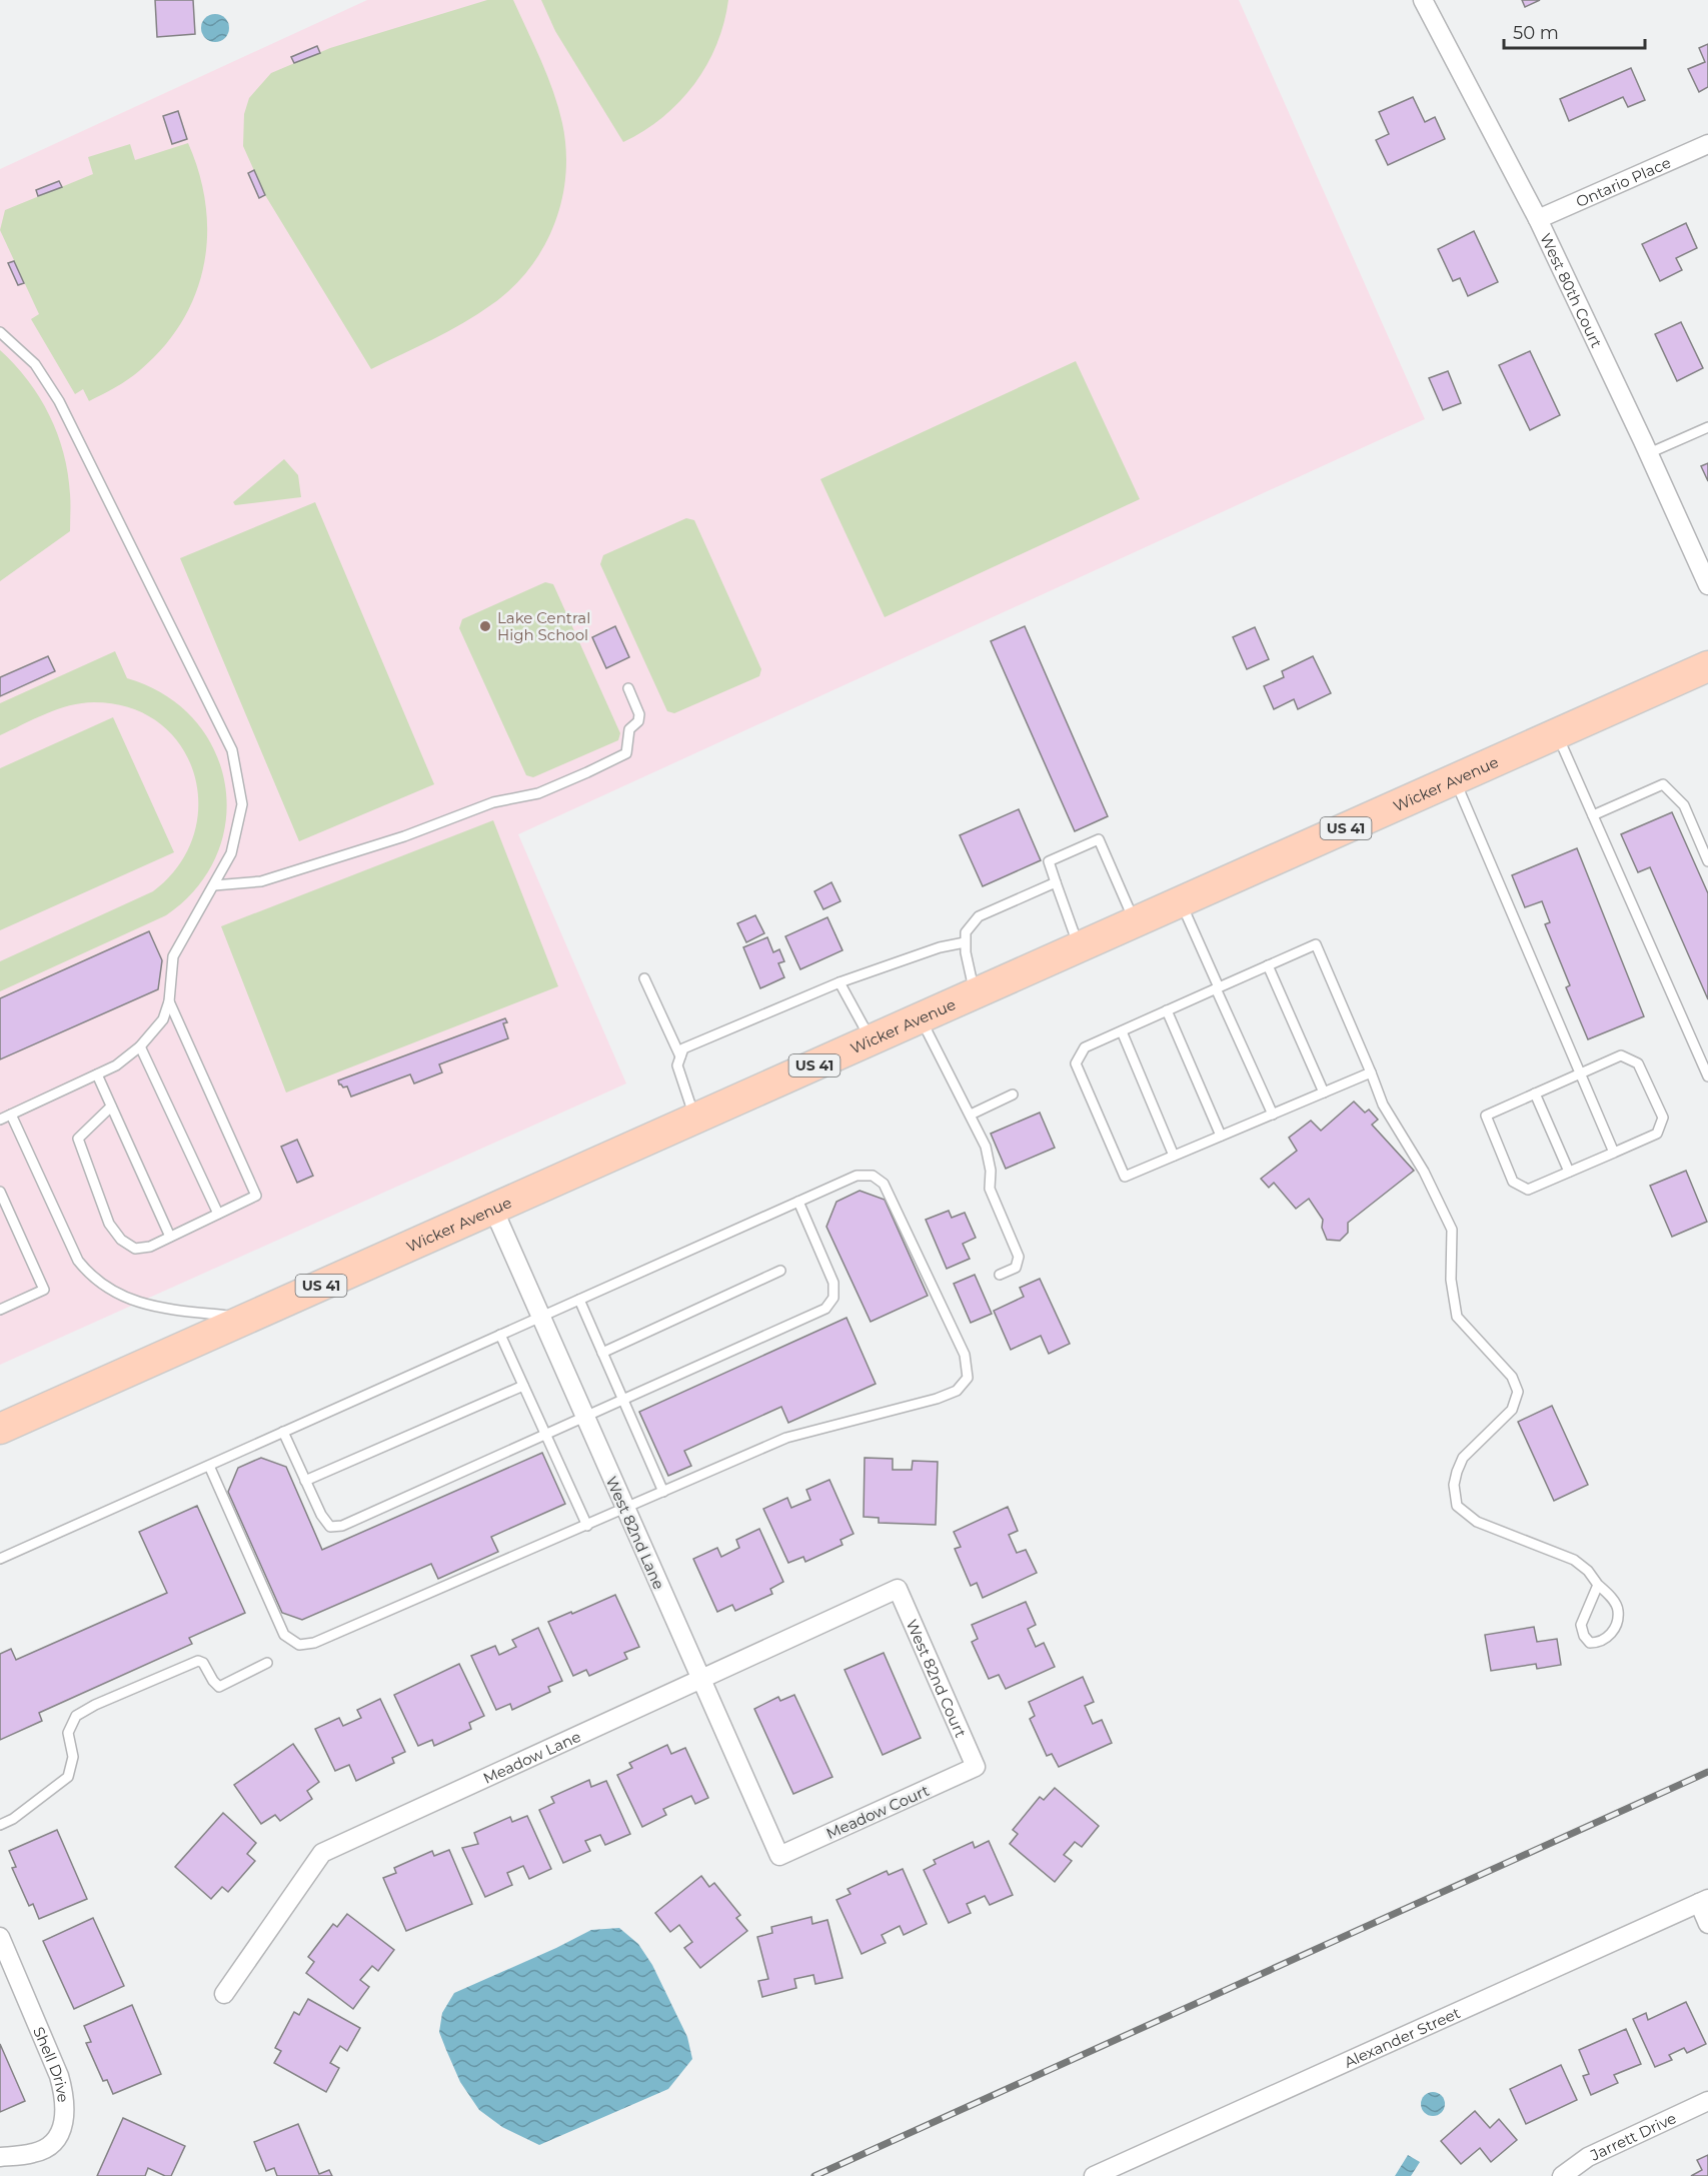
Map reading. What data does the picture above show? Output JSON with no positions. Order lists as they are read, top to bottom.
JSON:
{
  "streets": {
    "highway": ["Wicker Avenue", "US 41"],
    "street": [
      "Ontario Place",
      "West 80th Court",
      "West 82nd Lane",
      "West 82nd Court",
      "Meadow Lane",
      "Meadow Court",
      "Alexander Street",
      "Shell Drive",
      "Jarrett Drive"
    ]
  },
  "crossings": [
    ["Ontario Place", "West 80th Court"],
    ["Wicker Avenue", "West 82nd Lane"],
    ["West 82nd Lane", "Meadow Lane"],
    ["West 82nd Lane", "Meadow Court"],
    ["West 82nd Court", "Meadow Lane"],
    ["West 82nd Court", "Meadow Court"]
  ],
  "places": ["Lake Central High School"],
  "scale_bar": "50 m"
}
